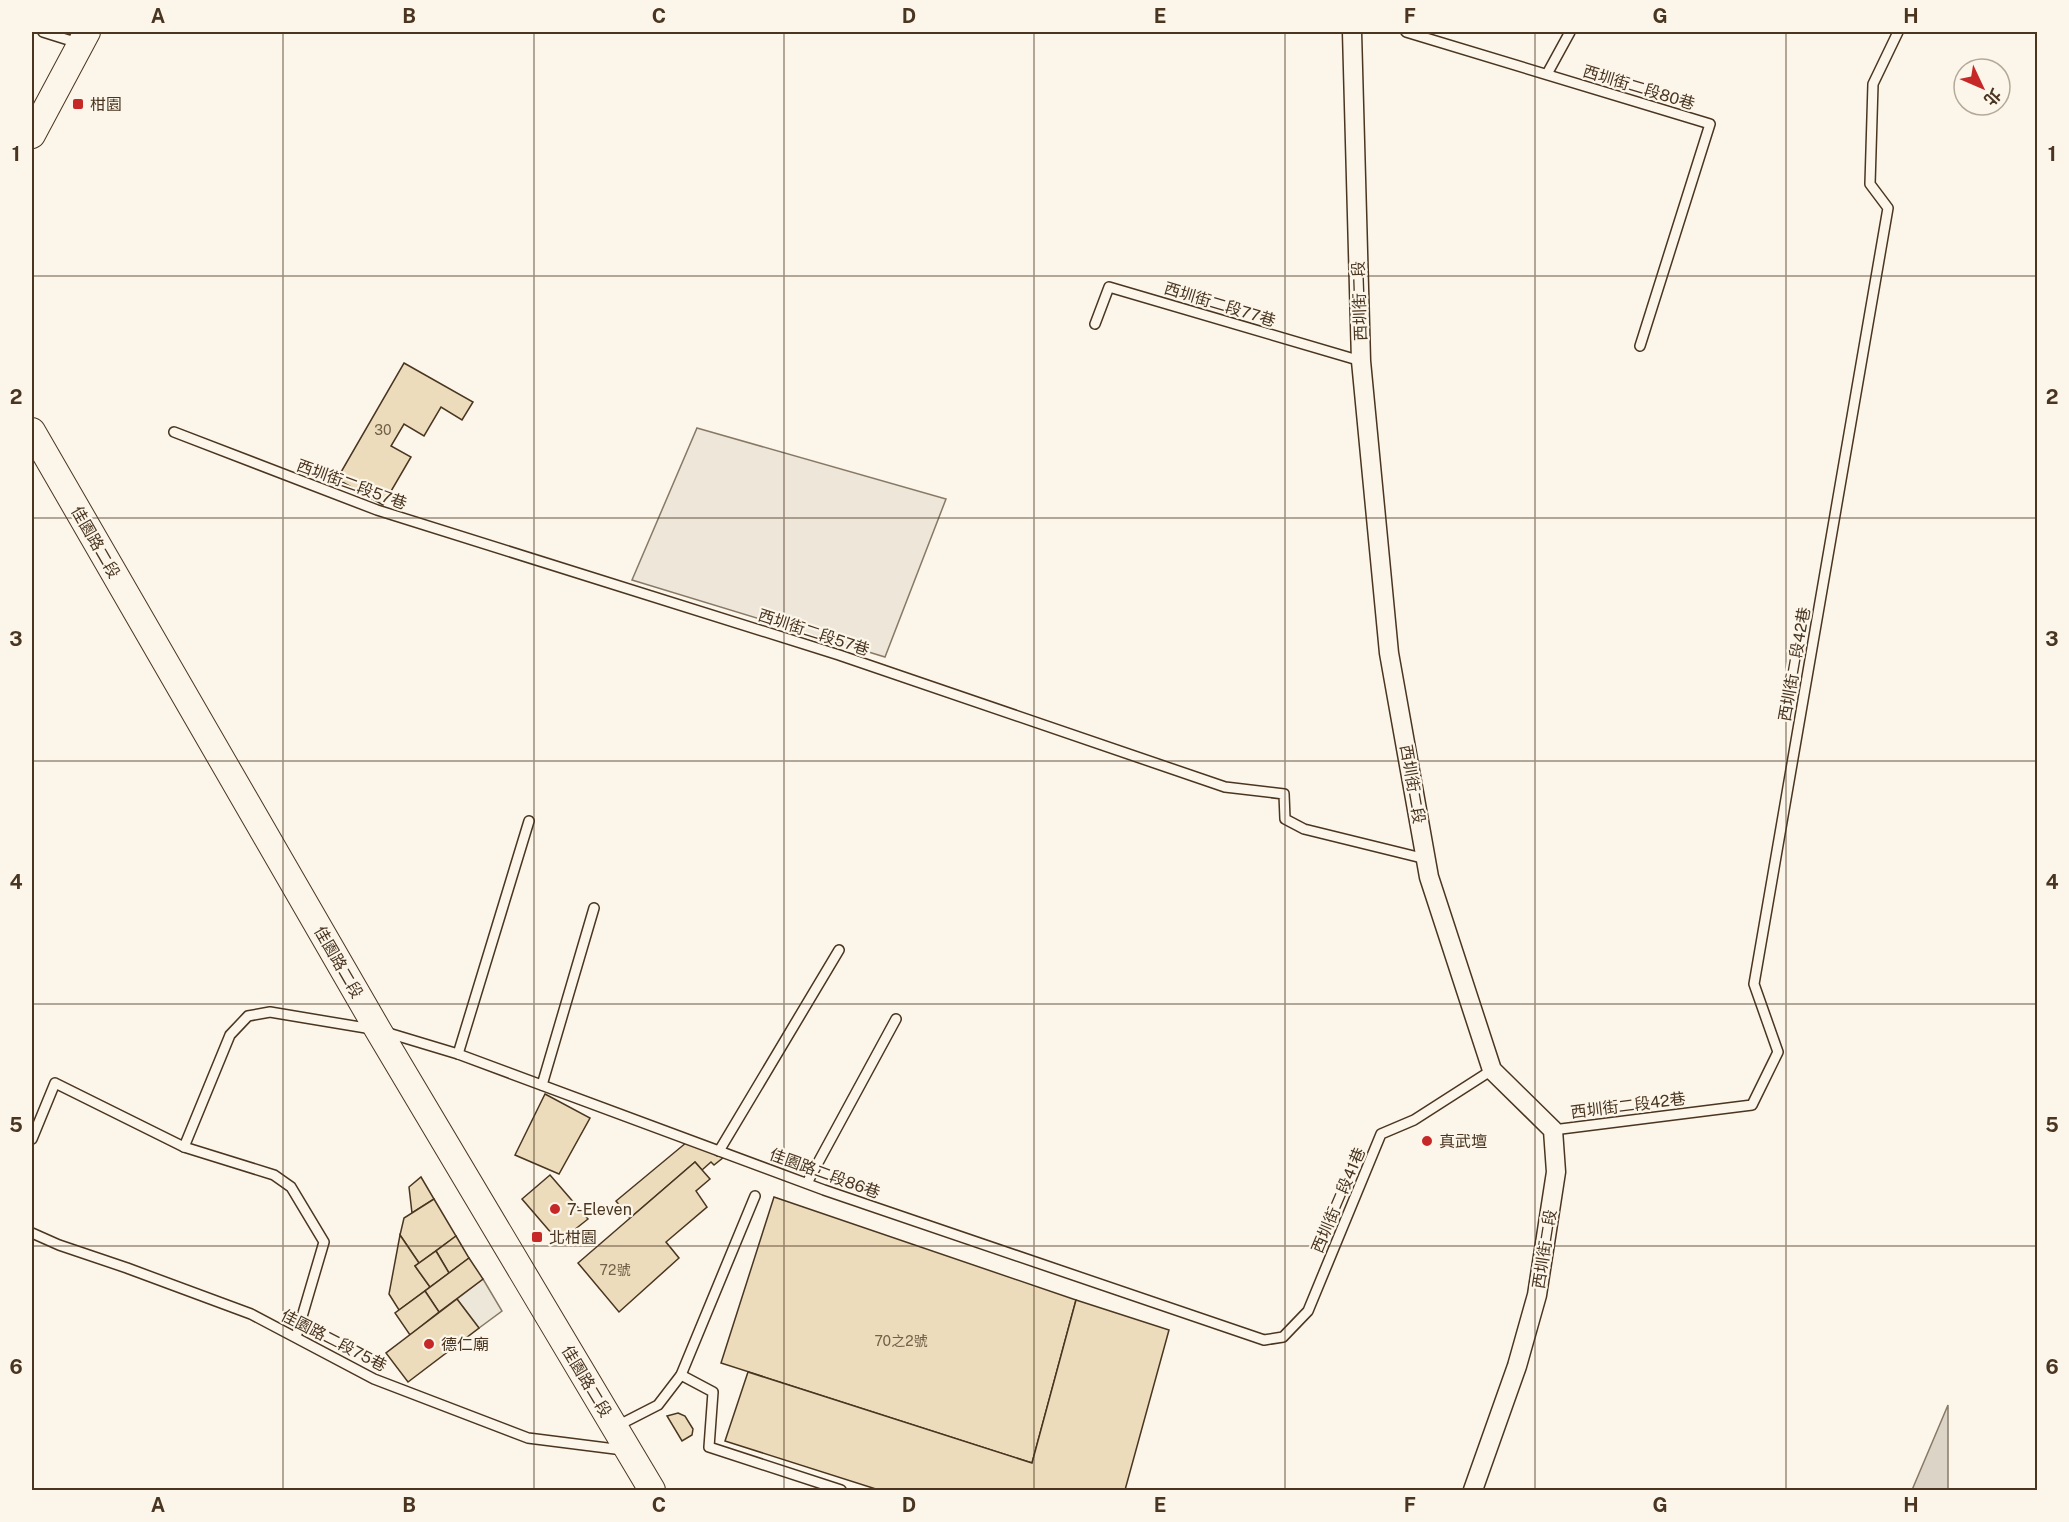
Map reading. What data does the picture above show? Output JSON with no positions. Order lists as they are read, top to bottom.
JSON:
{
  "streets": {
    "street": ["西圳街二段", "佳園路二段"],
    "lane": [
      "西圳街二段80巷",
      "西圳街二段77巷",
      "西圳街二段57巷",
      "西圳街二段42巷",
      "佳園路二段86巷",
      "西圳街二段41巷",
      "佳園路二段75巷"
    ]
  },
  "crossings": [
    ["西圳街二段", "西圳街二段77巷"],
    ["西圳街二段", "西圳街二段57巷"],
    ["西圳街二段", "西圳街二段42巷"],
    ["西圳街二段", "西圳街二段41巷"],
    ["佳園路二段", "佳園路二段86巷"],
    ["佳園路二段", "佳園路二段75巷"],
    ["佳園路二段86巷", "西圳街二段41巷"]
  ],
  "places": {
    "transit": ["柑園", "北柑園"],
    "other": ["真武壇", "7-Eleven", "德仁廟"]
  },
  "house_numbers": ["30", "72號", "70之2號"],
  "north": "bottom right",
  "grid": {
    "columns": [
      "A",
      "B",
      "C",
      "D",
      "E",
      "F",
      "G",
      "H"
    ],
    "rows": [
      "1",
      "2",
      "3",
      "4",
      "5",
      "6"
    ]
  }
}
